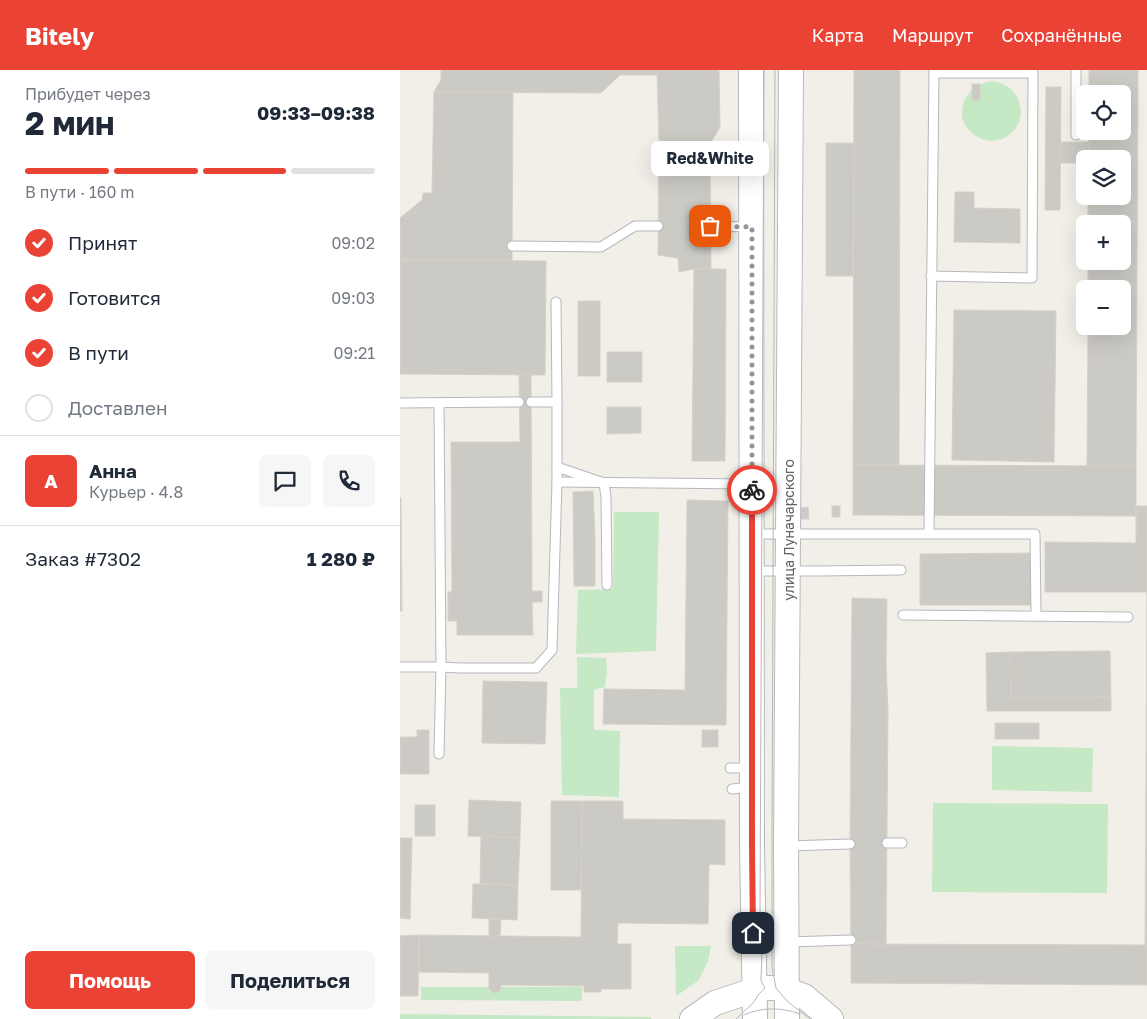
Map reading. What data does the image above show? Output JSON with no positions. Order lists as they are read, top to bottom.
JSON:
{
  "streets": {
    "main road": ["улица Луначарского"]
  },
  "places": ["Red&White"],
  "page": {
    "header": "Bitely",
    "nav": ["Карта", "Маршрут", "Сохранённые"],
    "heading": ["2 мин", "Прибудет через", "09:33–09:38"],
    "panel": [
      "Анна",
      "Курьер · 4.8",
      "Заказ #7302",
      "1 280 ₽"
    ],
    "map_buttons": ["+", "−"],
    "bubble": "Red&White",
    "bar": "В пути · 160 m",
    "list": [
      ["Принят", "09:02"],
      ["Готовится", "09:03"],
      ["В пути", "09:21"],
      "Доставлен"
    ],
    "round": "А",
    "buttons": ["Помощь", "Поделиться"]
  }
}
